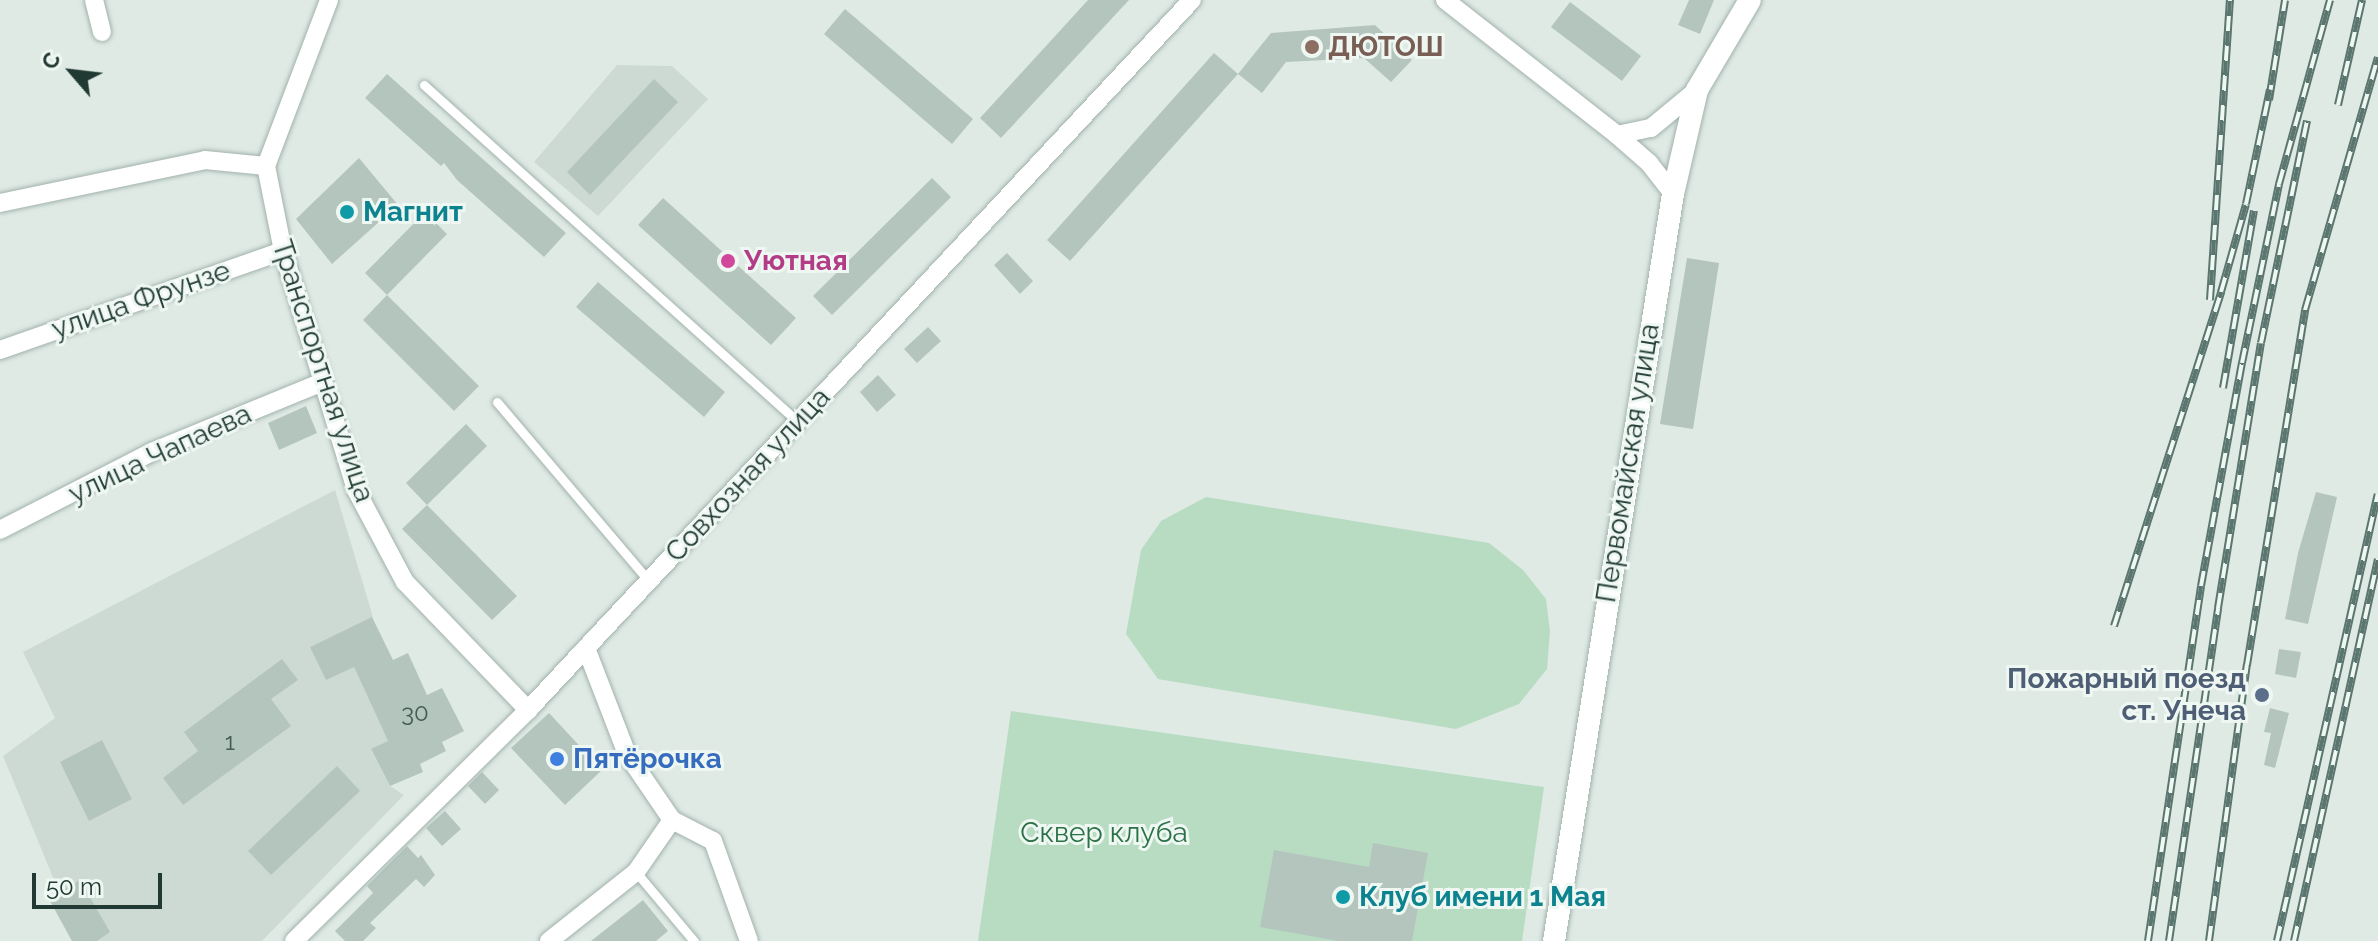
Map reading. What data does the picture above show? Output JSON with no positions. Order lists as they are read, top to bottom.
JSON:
{
  "streets": {
    "street": [
      "улица Фрунзе",
      "Транспортная улица",
      "улица Чапаева",
      "Первомайская улица",
      "Совхозная улица"
    ]
  },
  "crossings": [
    ["улица Фрунзе", "Транспортная улица"],
    ["Транспортная улица", "улица Чапаева"],
    ["Транспортная улица", "Совхозная улица"]
  ],
  "parks": ["Сквер клуба"],
  "places": [
    "ДЮТОШ",
    "Магнит",
    "Уютная",
    "Пожарный поезд ст. Унеча",
    "Пятёрочка",
    "Клуб имени 1 Мая"
  ],
  "house_numbers": ["30", "1"],
  "scale_bar": "50 m",
  "north": "top left"
}
